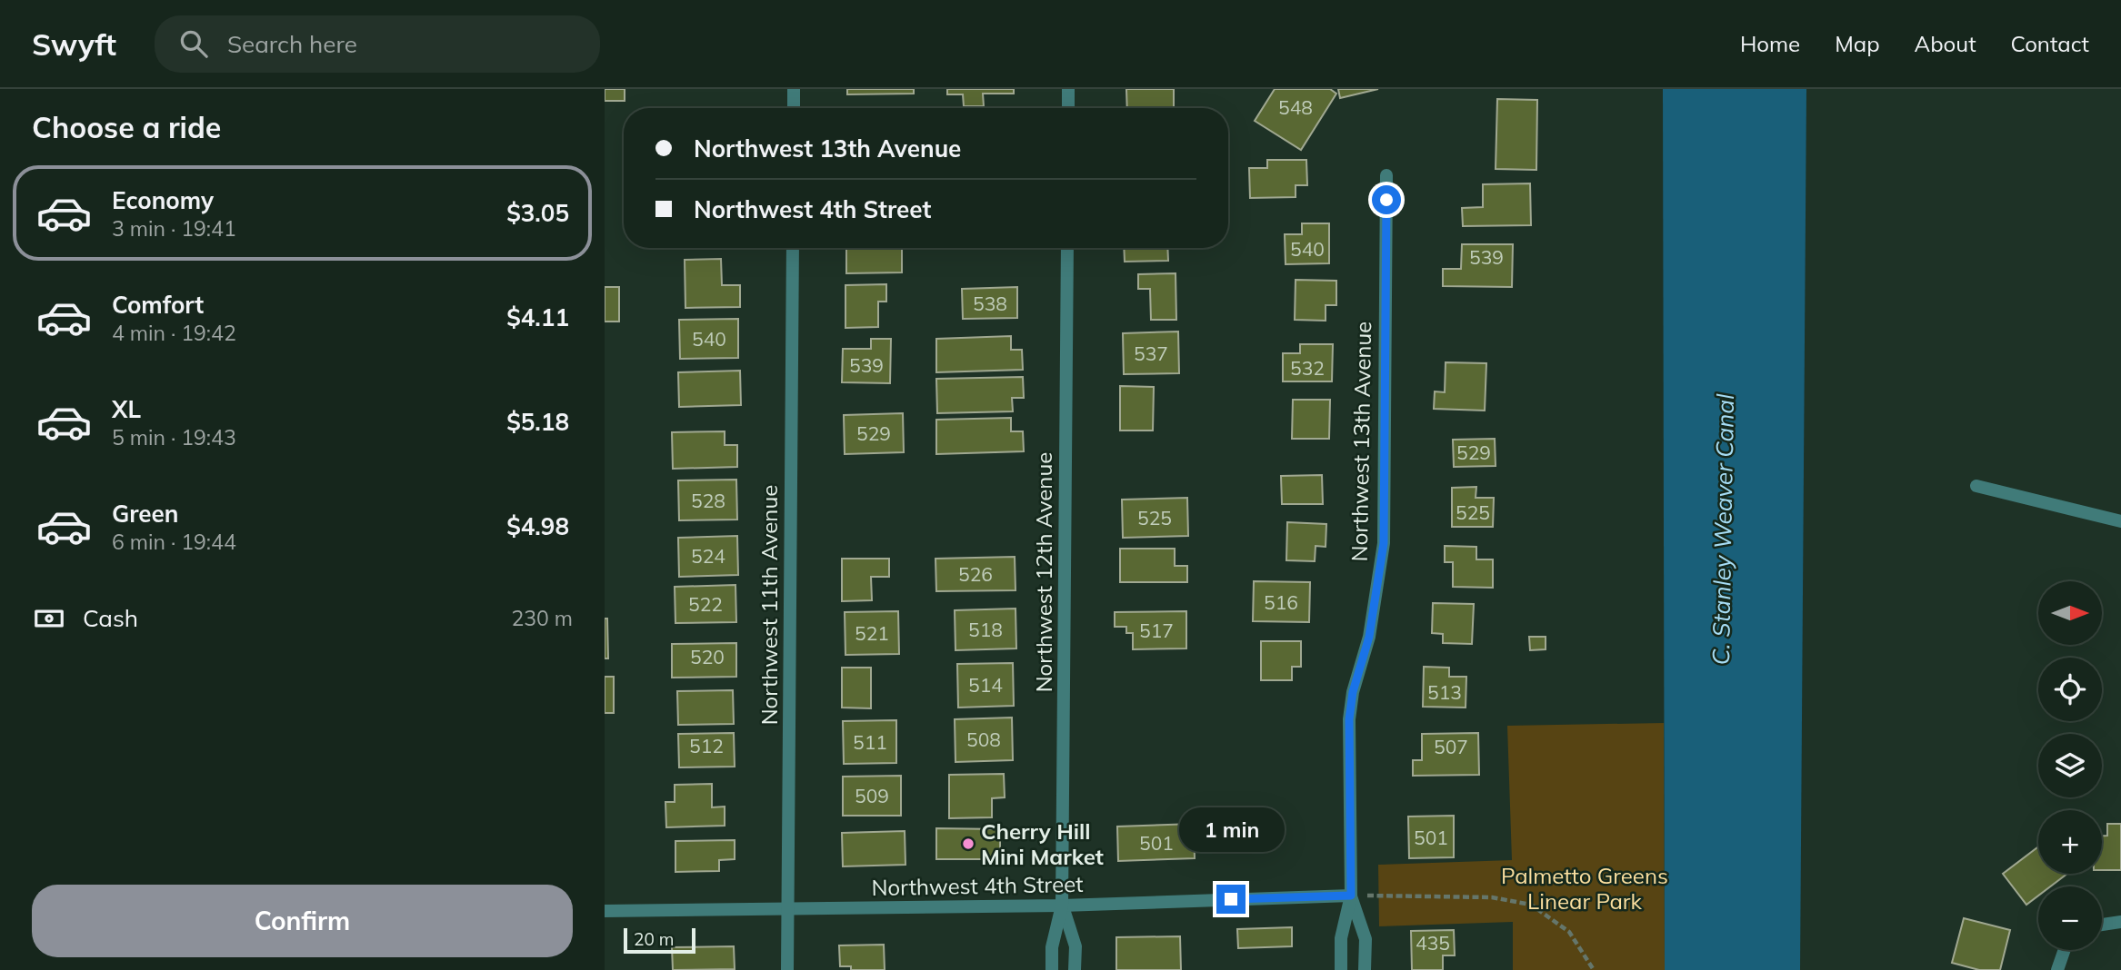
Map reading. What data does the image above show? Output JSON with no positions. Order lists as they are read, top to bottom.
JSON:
{
  "streets": {
    "street": [
      "Northwest 13th Avenue",
      "Northwest 12th Avenue",
      "Northwest 11th Avenue",
      "Northwest 4th Street"
    ]
  },
  "crossings": [
    ["Northwest 13th Avenue", "Northwest 4th Street"],
    ["Northwest 12th Avenue", "Northwest 4th Street"],
    ["Northwest 11th Avenue", "Northwest 4th Street"]
  ],
  "water": ["C. Stanley Weaver Canal"],
  "parks": ["Palmetto Greens Linear Park"],
  "places": ["Cherry Hill Mini Market"],
  "house_numbers": [
    "548",
    "540",
    "539",
    "538",
    "540",
    "537",
    "539",
    "532",
    "529",
    "529",
    "528",
    "525",
    "525",
    "524",
    "526",
    "516",
    "522",
    "518",
    "517",
    "521",
    "520",
    "514",
    "513",
    "508",
    "511",
    "512",
    "507",
    "509",
    "501",
    "501",
    "435"
  ],
  "scale_bar": "20 m",
  "north": "right",
  "page": {
    "header": "Swyft",
    "search": "Search here",
    "nav": [
      "Home",
      "Map",
      "About",
      "Contact"
    ],
    "heading": "Choose a ride",
    "banner": ["Northwest 13th Avenue", "Northwest 4th Street"],
    "list": [
      {
        "name": "Economy",
        "note": "3 min · 19:41",
        "value": "$3.05"
      },
      {
        "name": "Comfort",
        "note": "4 min · 19:42",
        "value": "$4.11"
      },
      {
        "name": "XL",
        "note": "5 min · 19:43",
        "value": "$5.18"
      },
      {
        "name": "Green",
        "note": "6 min · 19:44",
        "value": "$4.98"
      }
    ],
    "map_buttons": ["+", "−"],
    "pay": ["Cash", "230 m"],
    "bubble": "1 min",
    "buttons": "Confirm",
    "scale": "20 m"
  }
}
